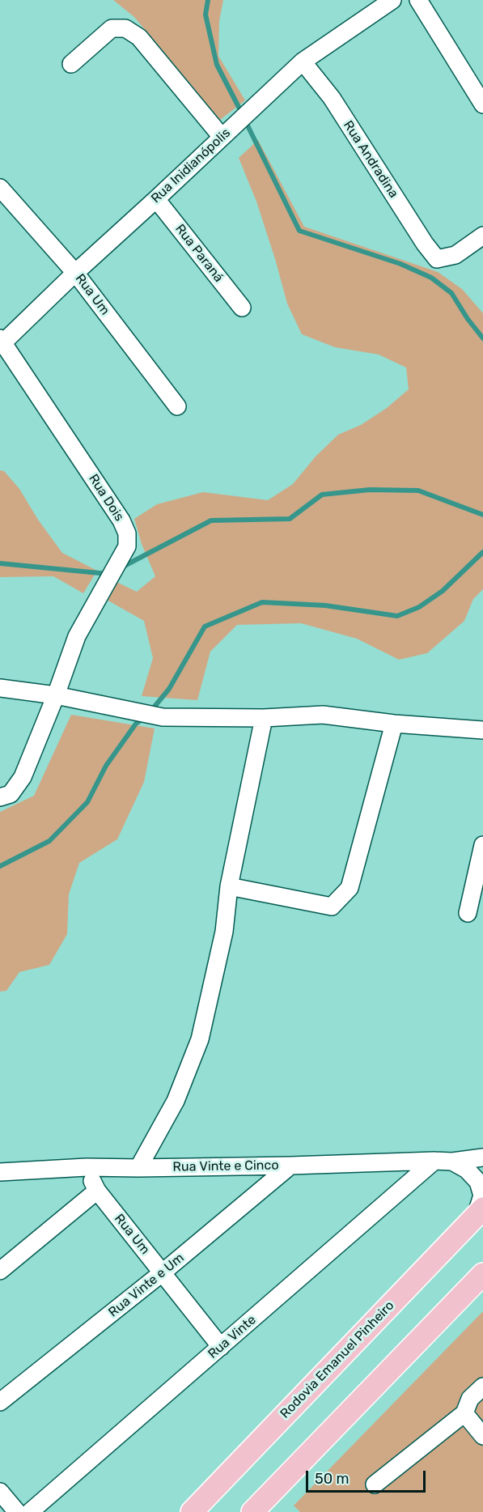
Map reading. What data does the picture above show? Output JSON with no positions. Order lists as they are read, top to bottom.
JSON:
{
  "streets": {
    "main road": ["Rodovia Emanuel Pinheiro"],
    "street": [
      "Rua Andradina",
      "Rua Inidianópolis",
      "Rua Paraná",
      "Rua Um",
      "Rua Dois",
      "Rua Vinte e Cinco",
      "Rua Vinte e Um",
      "Rua Vinte"
    ]
  },
  "crossings": [
    ["Rua Andradina", "Rua Inidianópolis"],
    ["Rua Inidianópolis", "Rua Paraná"],
    ["Rua Inidianópolis", "Rua Um"],
    ["Rua Inidianópolis", "Rua Dois"],
    ["Rua Um", "Rua Vinte e Cinco"],
    ["Rua Um", "Rua Vinte e Um"],
    ["Rua Um", "Rua Vinte"],
    ["Rua Vinte e Cinco", "Rua Vinte e Um"],
    ["Rua Vinte e Cinco", "Rua Vinte"]
  ],
  "scale_bar": "50 m"
}
